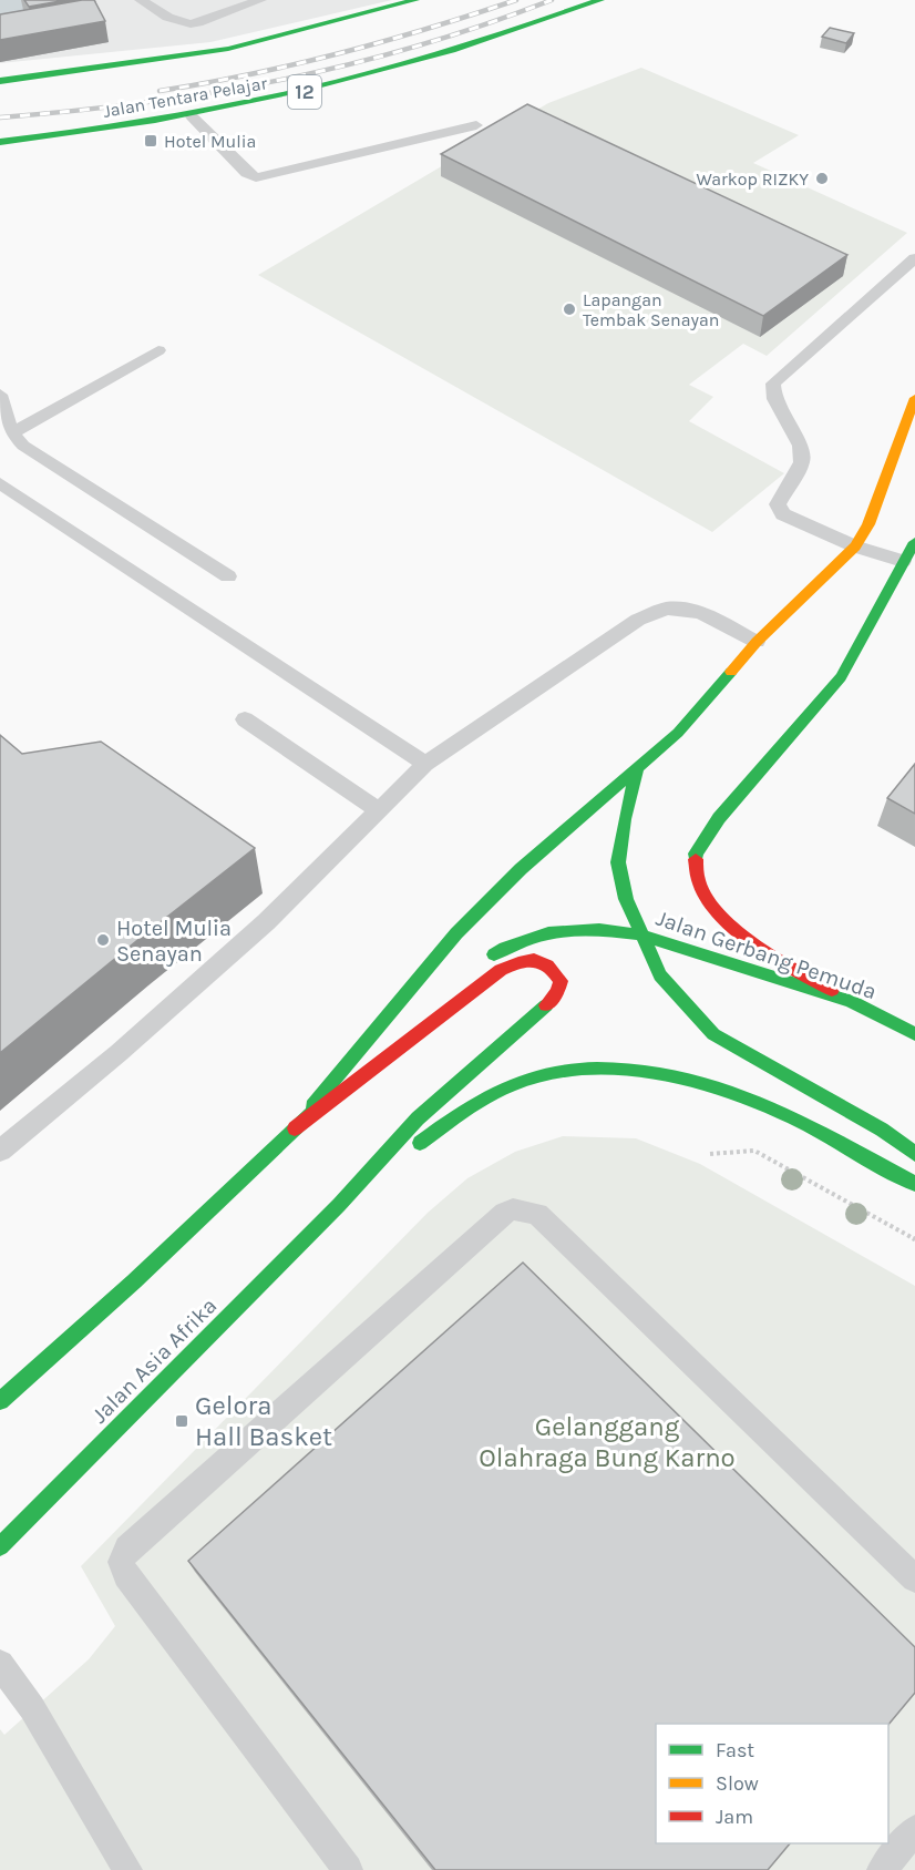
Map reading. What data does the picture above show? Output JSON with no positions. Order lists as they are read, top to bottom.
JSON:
{
  "streets": {
    "main road": [
      "12",
      "Jalan Tentara Pelajar",
      "Jalan Gerbang Pemuda",
      "Jalan Asia Afrika"
    ]
  },
  "parks": ["Gelanggang Olahraga Bung Karno"],
  "places": {
    "transit": ["Hotel Mulia", "Gelora Hall Basket"],
    "other": ["Warkop RIZKY", "Lapangan Tembak Senayan", "Hotel Mulia Senayan"]
  },
  "legend": ["Fast", "Slow", "Jam"]
}
